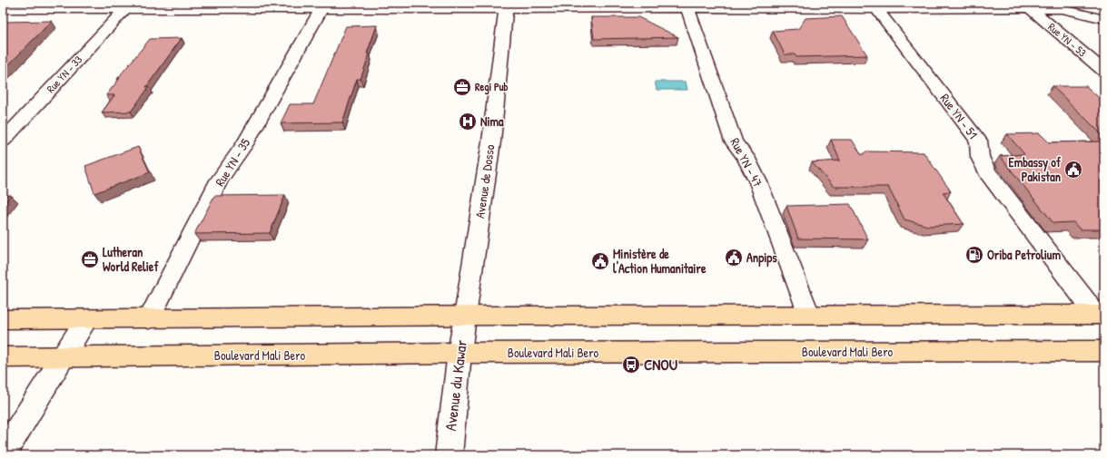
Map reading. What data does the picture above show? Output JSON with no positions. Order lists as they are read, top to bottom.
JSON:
{
  "streets": {
    "main road": ["Boulevard Mali Bero"],
    "street": [
      "Rue YN - 53",
      "Rue YN - 33",
      "Rue YN - 51",
      "Rue YN - 35",
      "Rue YN - 47",
      "Avenue de Dosso",
      "Avenue du Kawar"
    ]
  },
  "crossings": [
    ["Avenue de Dosso", "Avenue du Kawar"],
    ["Boulevard Mali Bero", "Avenue du Kawar"]
  ],
  "places": {
    "office": ["Regi Pub", "Lutheran World Relief"],
    "hospital": ["Nima"],
    "public building": ["Embassy of Pakistan", "Anpips", "Ministère de l'Action Humanitaire"],
    "fuel station": ["Oriba Petrolium"],
    "bus stop": ["CNOU"]
  }
}
